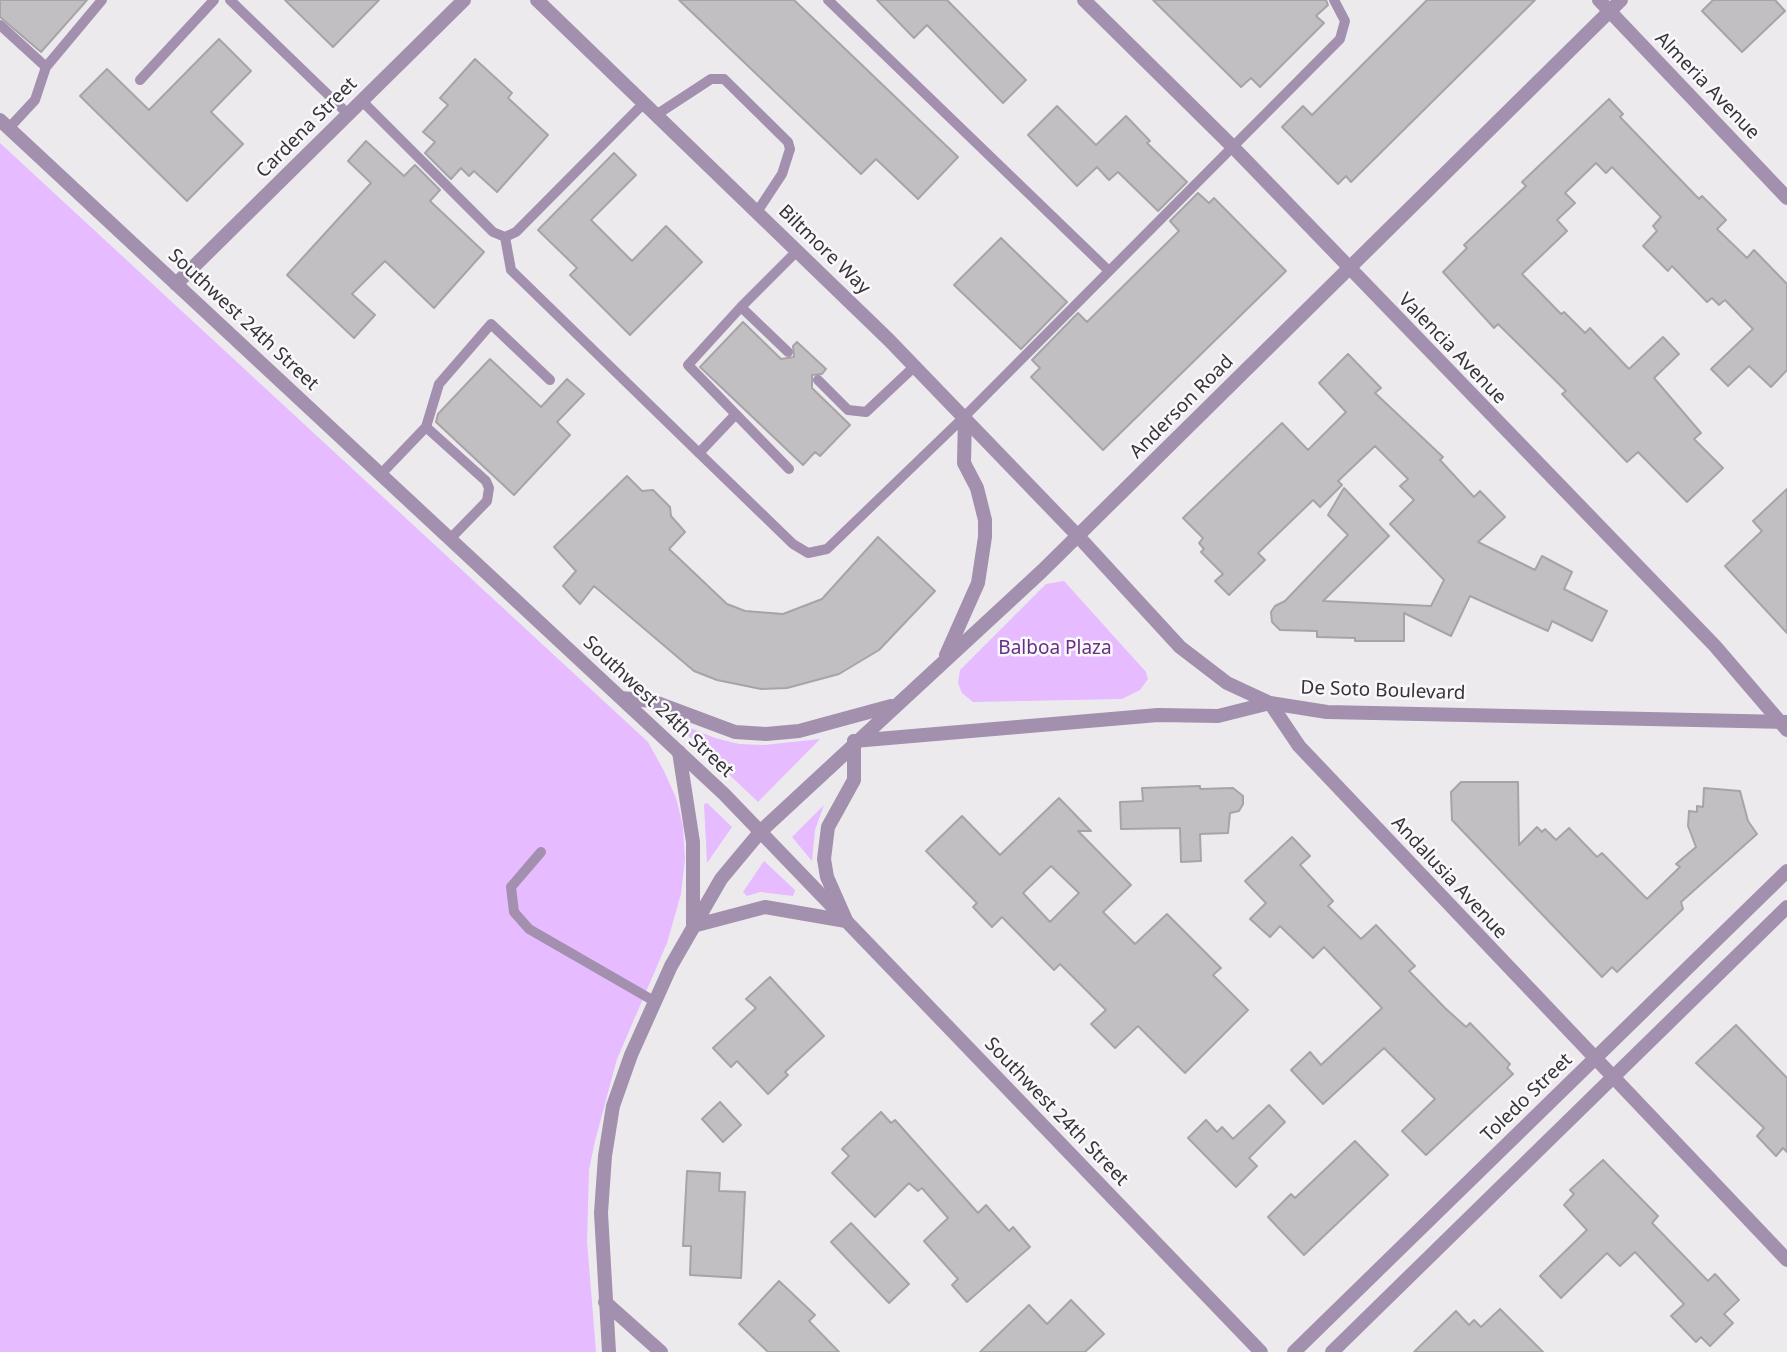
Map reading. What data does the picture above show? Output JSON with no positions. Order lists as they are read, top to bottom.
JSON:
{
  "streets": {
    "street": [
      "Almeria Avenue",
      "Cardena Street",
      "Biltmore Way",
      "Southwest 24th Street",
      "Valencia Avenue",
      "Anderson Road",
      "De Soto Boulevard",
      "Andalusia Avenue",
      "Toledo Street"
    ]
  },
  "crossings": [
    ["Almeria Avenue", "Anderson Road"],
    ["Cardena Street", "Southwest 24th Street"],
    ["Biltmore Way", "Anderson Road"],
    ["Southwest 24th Street", "Anderson Road"],
    ["Valencia Avenue", "Anderson Road"],
    ["Valencia Avenue", "De Soto Boulevard"],
    ["Anderson Road", "De Soto Boulevard"],
    ["De Soto Boulevard", "Andalusia Avenue"],
    ["Andalusia Avenue", "Toledo Street"]
  ],
  "parks": ["Balboa Plaza"]
}
